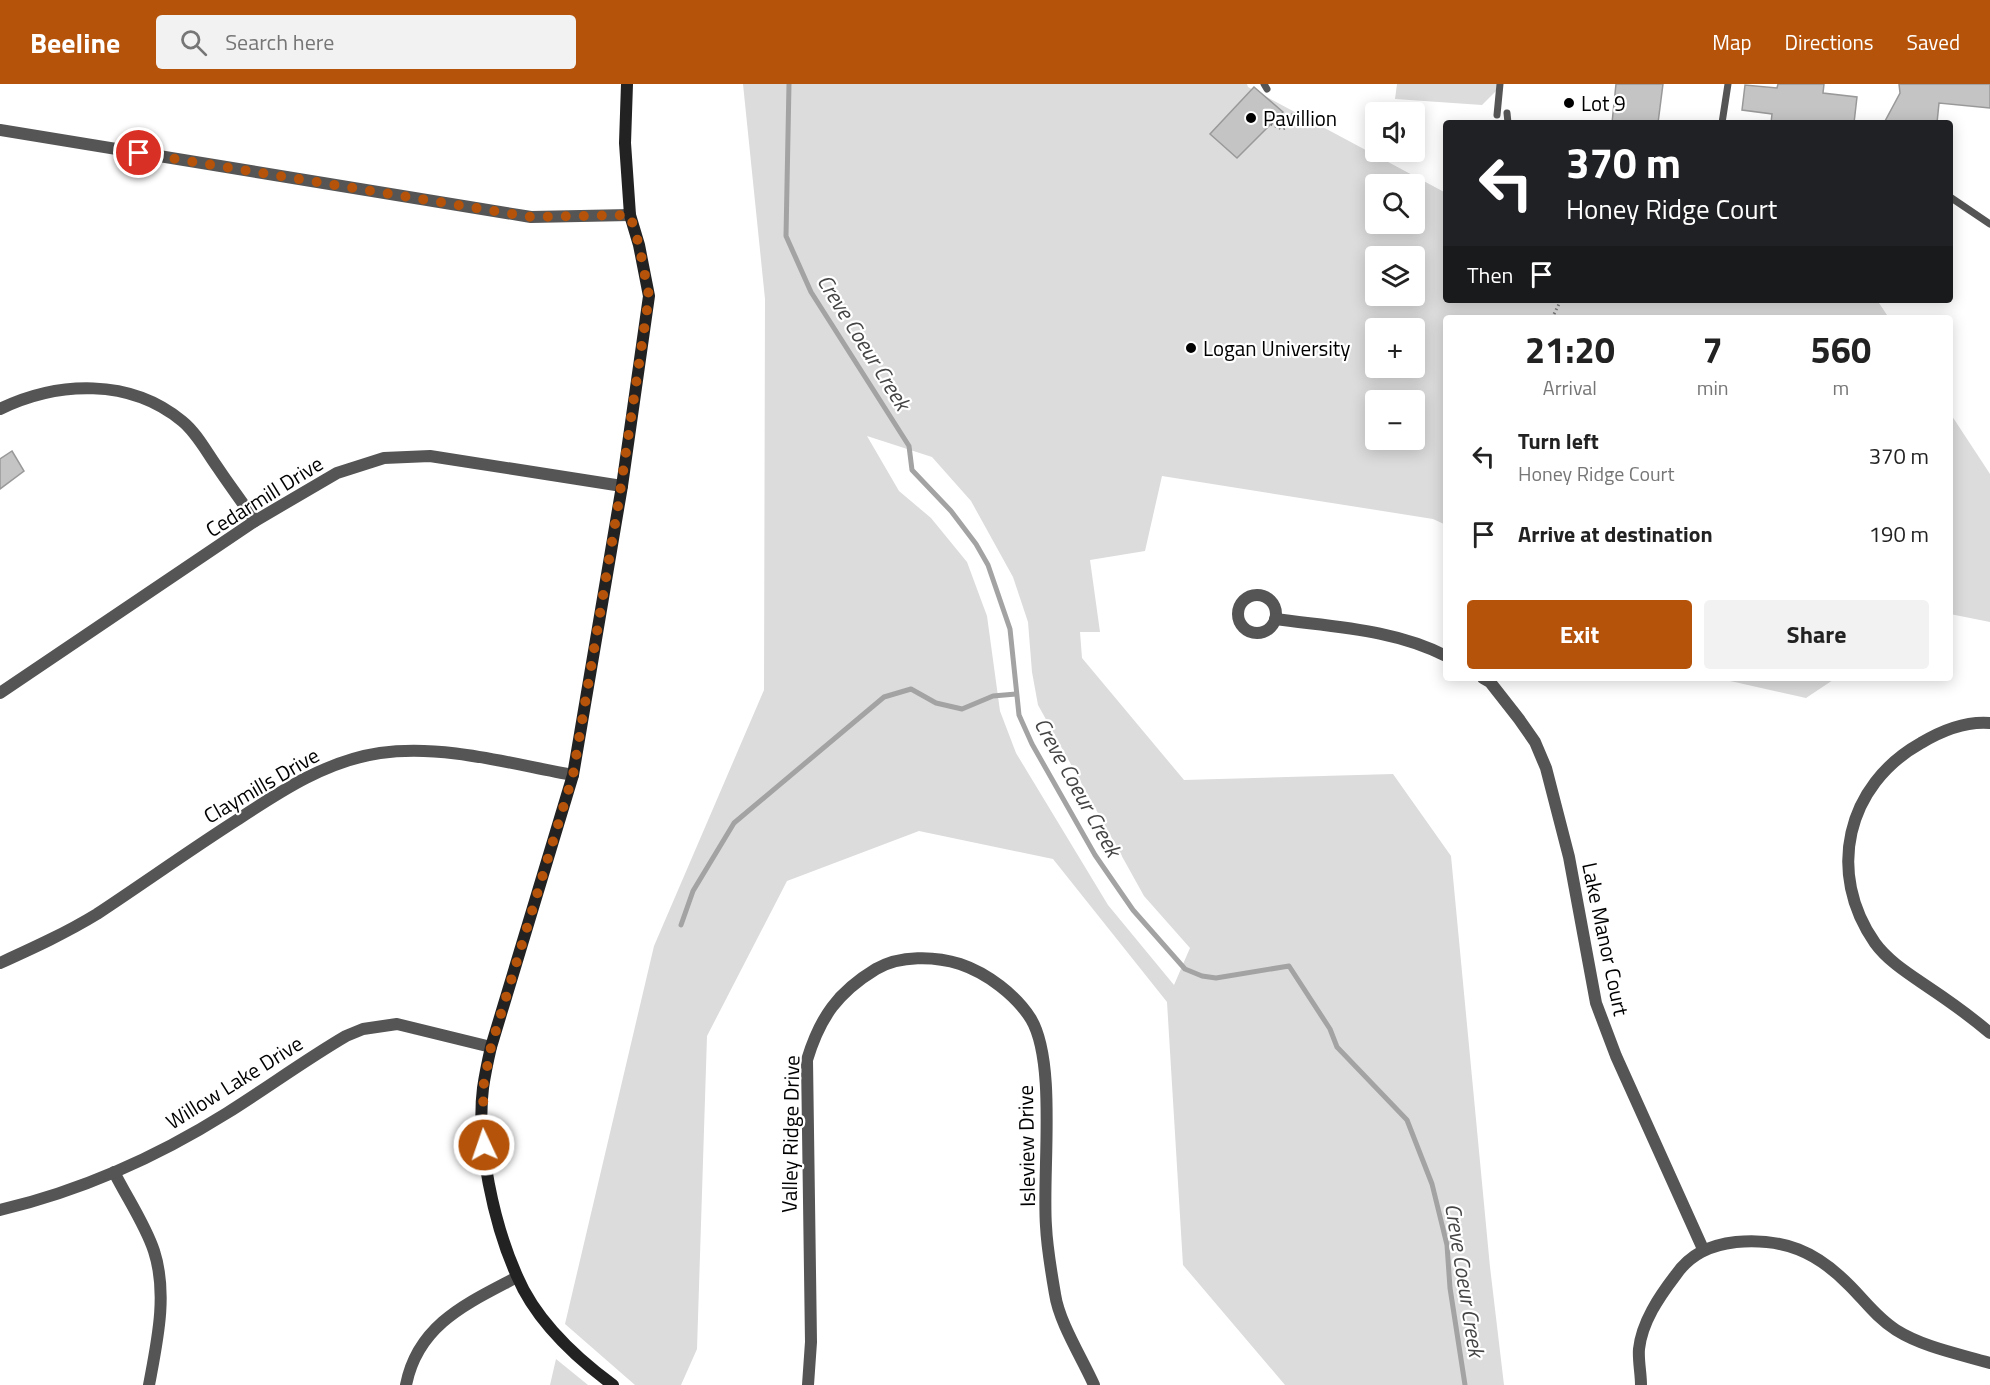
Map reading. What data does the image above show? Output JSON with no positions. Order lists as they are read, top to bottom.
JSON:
{
  "streets": {
    "street": [
      "Cedarmill Drive",
      "Claymills Drive",
      "Lake Manor Court",
      "Willow Lake Drive",
      "Valley Ridge Drive",
      "Isleview Drive"
    ]
  },
  "crossings": [
    ["Valley Ridge Drive", "Isleview Drive"]
  ],
  "water": ["Creve Coeur Creek"],
  "places": ["Lot 9", "Pavillion", "Logan University"],
  "page": {
    "header": "Beeline",
    "search": "Search here",
    "nav": ["Map", "Directions", "Saved"],
    "map_buttons": ["+", "−"],
    "turn": ["370 m", "Honey Ridge Court"],
    "then": "Then",
    "eta": [
      "21:20",
      "Arrival",
      "7",
      "min",
      "560",
      "m"
    ],
    "list": [
      {
        "name": "Turn left",
        "note": "Honey Ridge Court",
        "value": "370 m"
      },
      {
        "name": "Arrive at destination",
        "value": "190 m"
      }
    ],
    "buttons": ["Exit", "Share"]
  }
}
